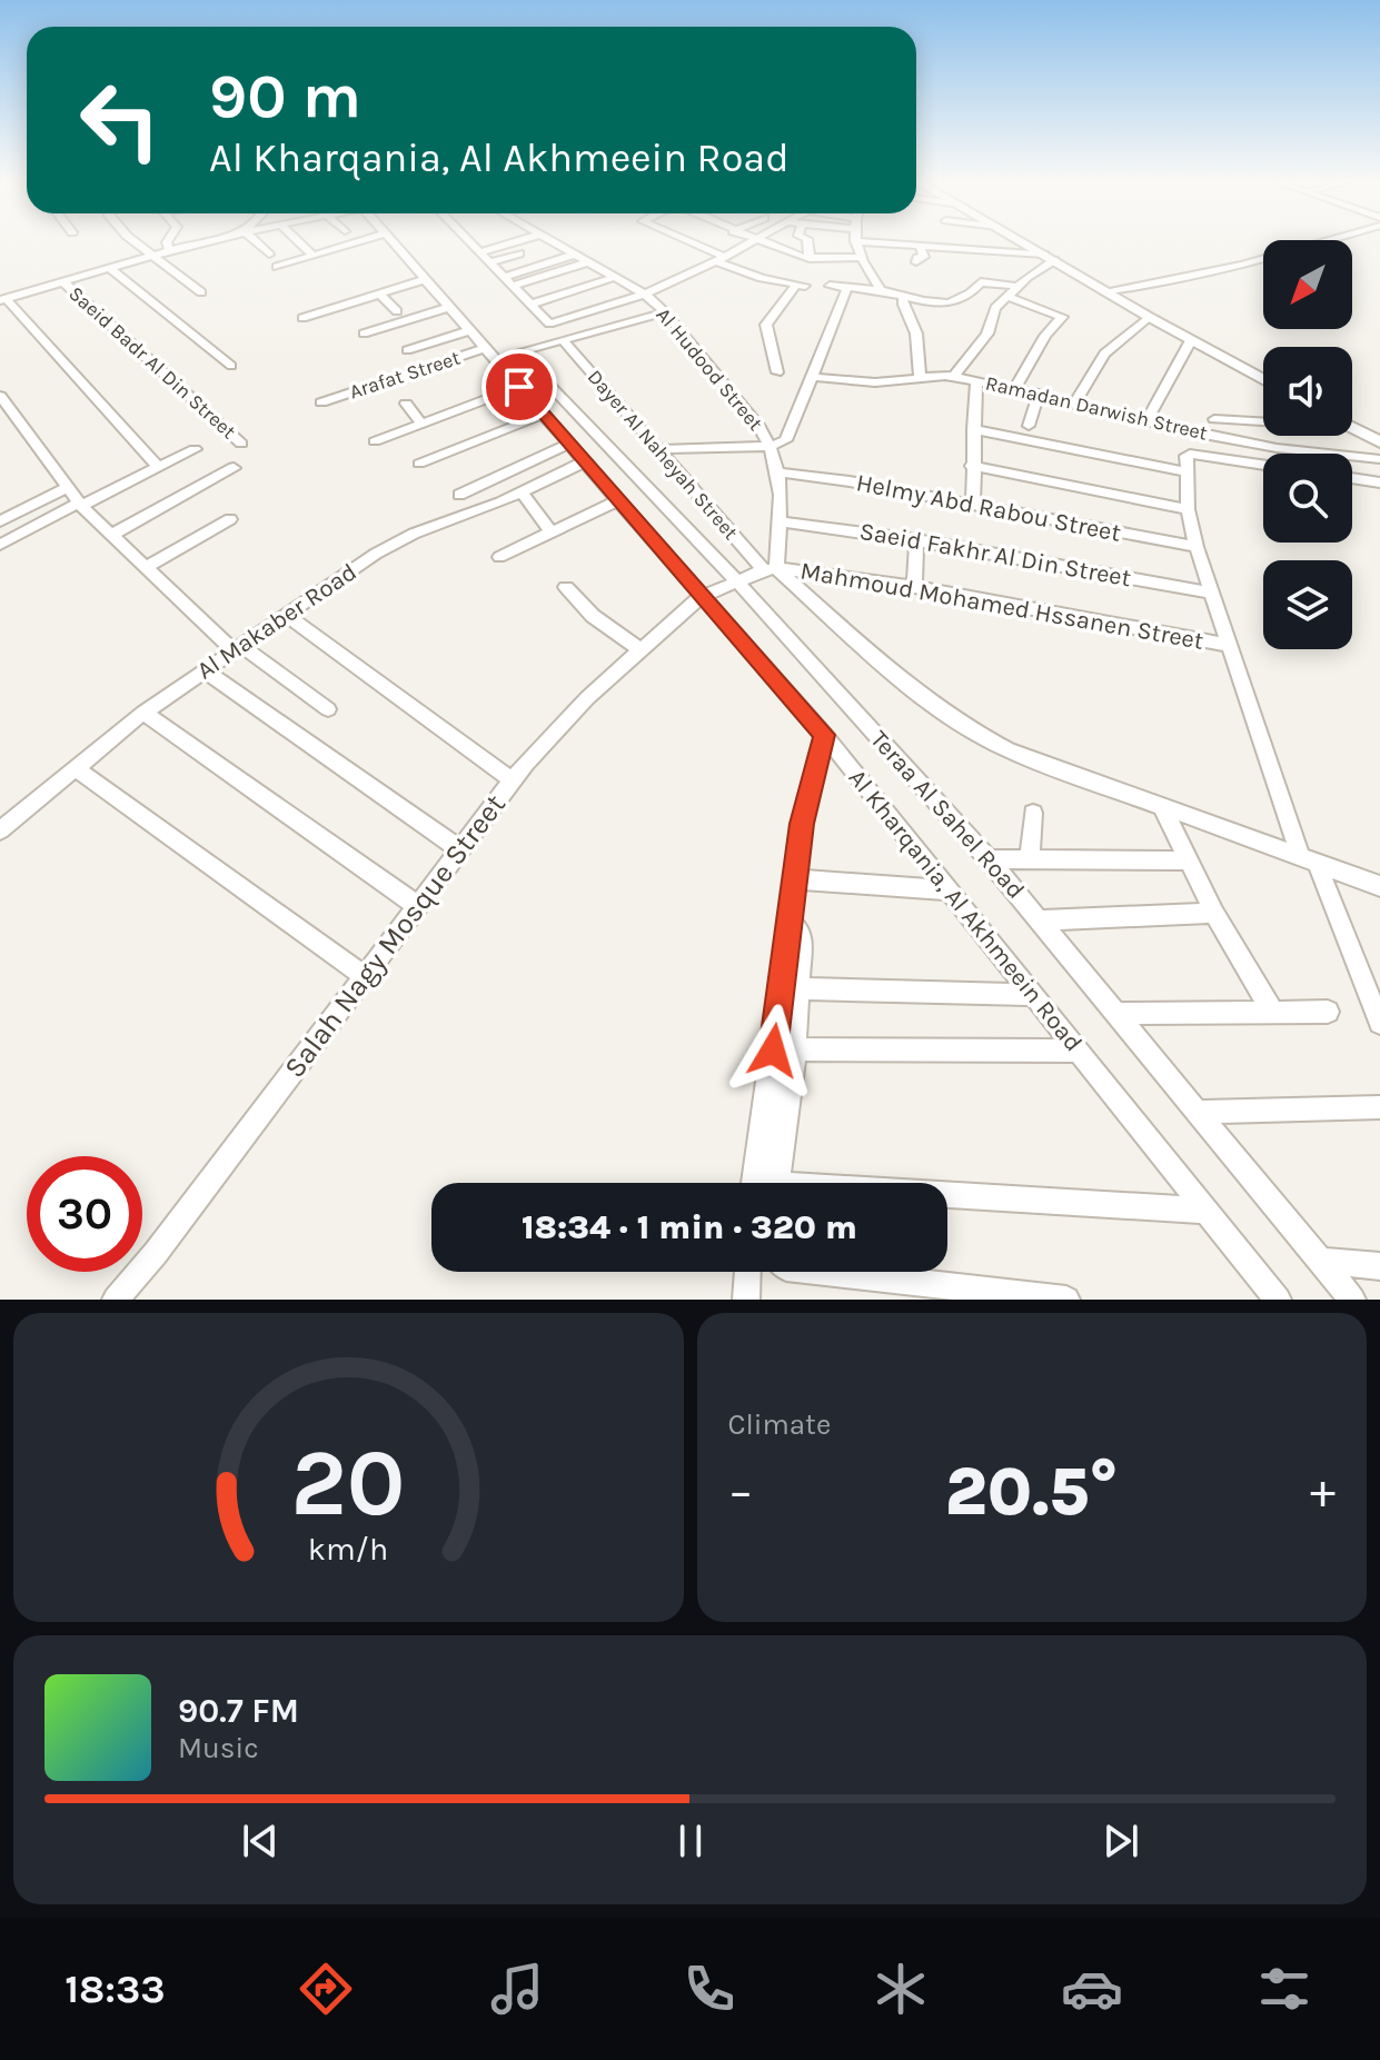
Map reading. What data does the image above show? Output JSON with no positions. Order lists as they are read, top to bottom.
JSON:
{
  "streets": {
    "street": [
      "Saeid Badr Al Din Street",
      "Al Hudood Street",
      "Arafat Street",
      "Ramadan Darwish Street",
      "Dayer Al Naheyah Street",
      "Helmy Abd Rabou Street",
      "Saeid Fakhr Al Din Street",
      "Mahmoud Mohamed Hssanen Street",
      "Al Makaber Road",
      "Teraa Al Sahel Road",
      "Al Kharqania, Al Akhmeein Road",
      "Salah Nagy Mosque Street"
    ]
  },
  "crossings": [
    ["Saeid Badr Al Din Street", "Al Kharqania, Al Akhmeein Road"],
    ["Al Hudood Street", "Arafat Street"],
    ["Arafat Street", "Dayer Al Naheyah Street"],
    ["Arafat Street", "Teraa Al Sahel Road"],
    ["Arafat Street", "Al Kharqania, Al Akhmeein Road"],
    ["Dayer Al Naheyah Street", "Mahmoud Mohamed Hssanen Street"],
    ["Dayer Al Naheyah Street", "Salah Nagy Mosque Street"],
    ["Mahmoud Mohamed Hssanen Street", "Salah Nagy Mosque Street"],
    ["Al Makaber Road", "Al Kharqania, Al Akhmeein Road"],
    ["Teraa Al Sahel Road", "Salah Nagy Mosque Street"],
    ["Al Kharqania, Al Akhmeein Road", "Salah Nagy Mosque Street"]
  ],
  "north": "bottom left",
  "page": {
    "turn": ["90 m", "Al Kharqania, Al Akhmeein Road"],
    "limit": "30",
    "trip": "18:34 · 1 min · 320 m",
    "tile": "Climate",
    "heat": ["−", "20.5°", "+"],
    "song": ["90.7 FM", "Music"],
    "tabs": "18:33",
    "gauge": ["20", "km/h"]
  }
}
